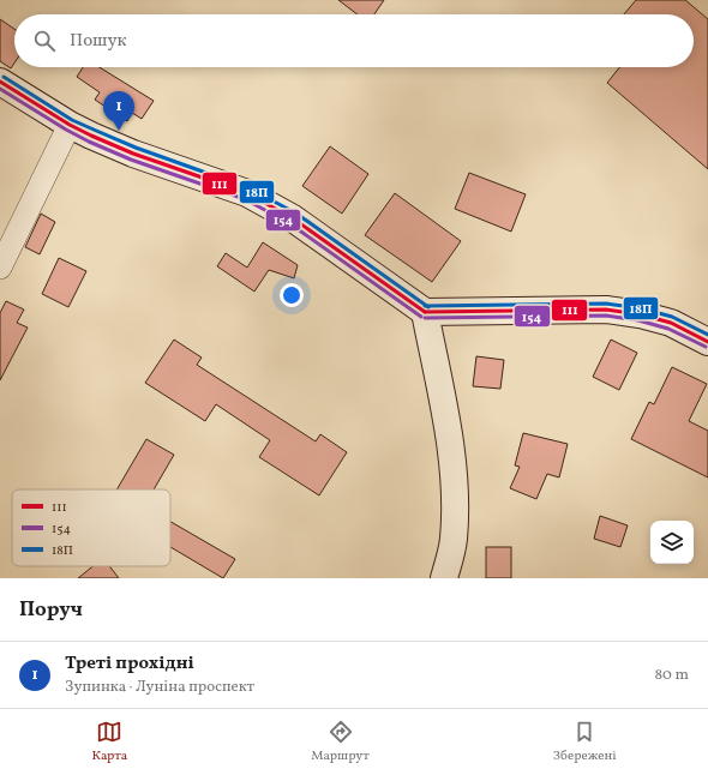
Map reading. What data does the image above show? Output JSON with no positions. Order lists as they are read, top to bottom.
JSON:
{
  "lines": ["transit line 18П", "transit line 111", "transit line 154"],
  "legend": ["111", "154", "18П"],
  "page": {
    "search": "Пошук",
    "pins": "1",
    "heading": "Поруч",
    "list": [
      {
        "mark": "1",
        "name": "Треті прохідні",
        "note": "Зупинка · Луніна проспект",
        "value": "80 m"
      }
    ],
    "nav": ["Карта", "Маршрут", "Збережені"]
  }
}
